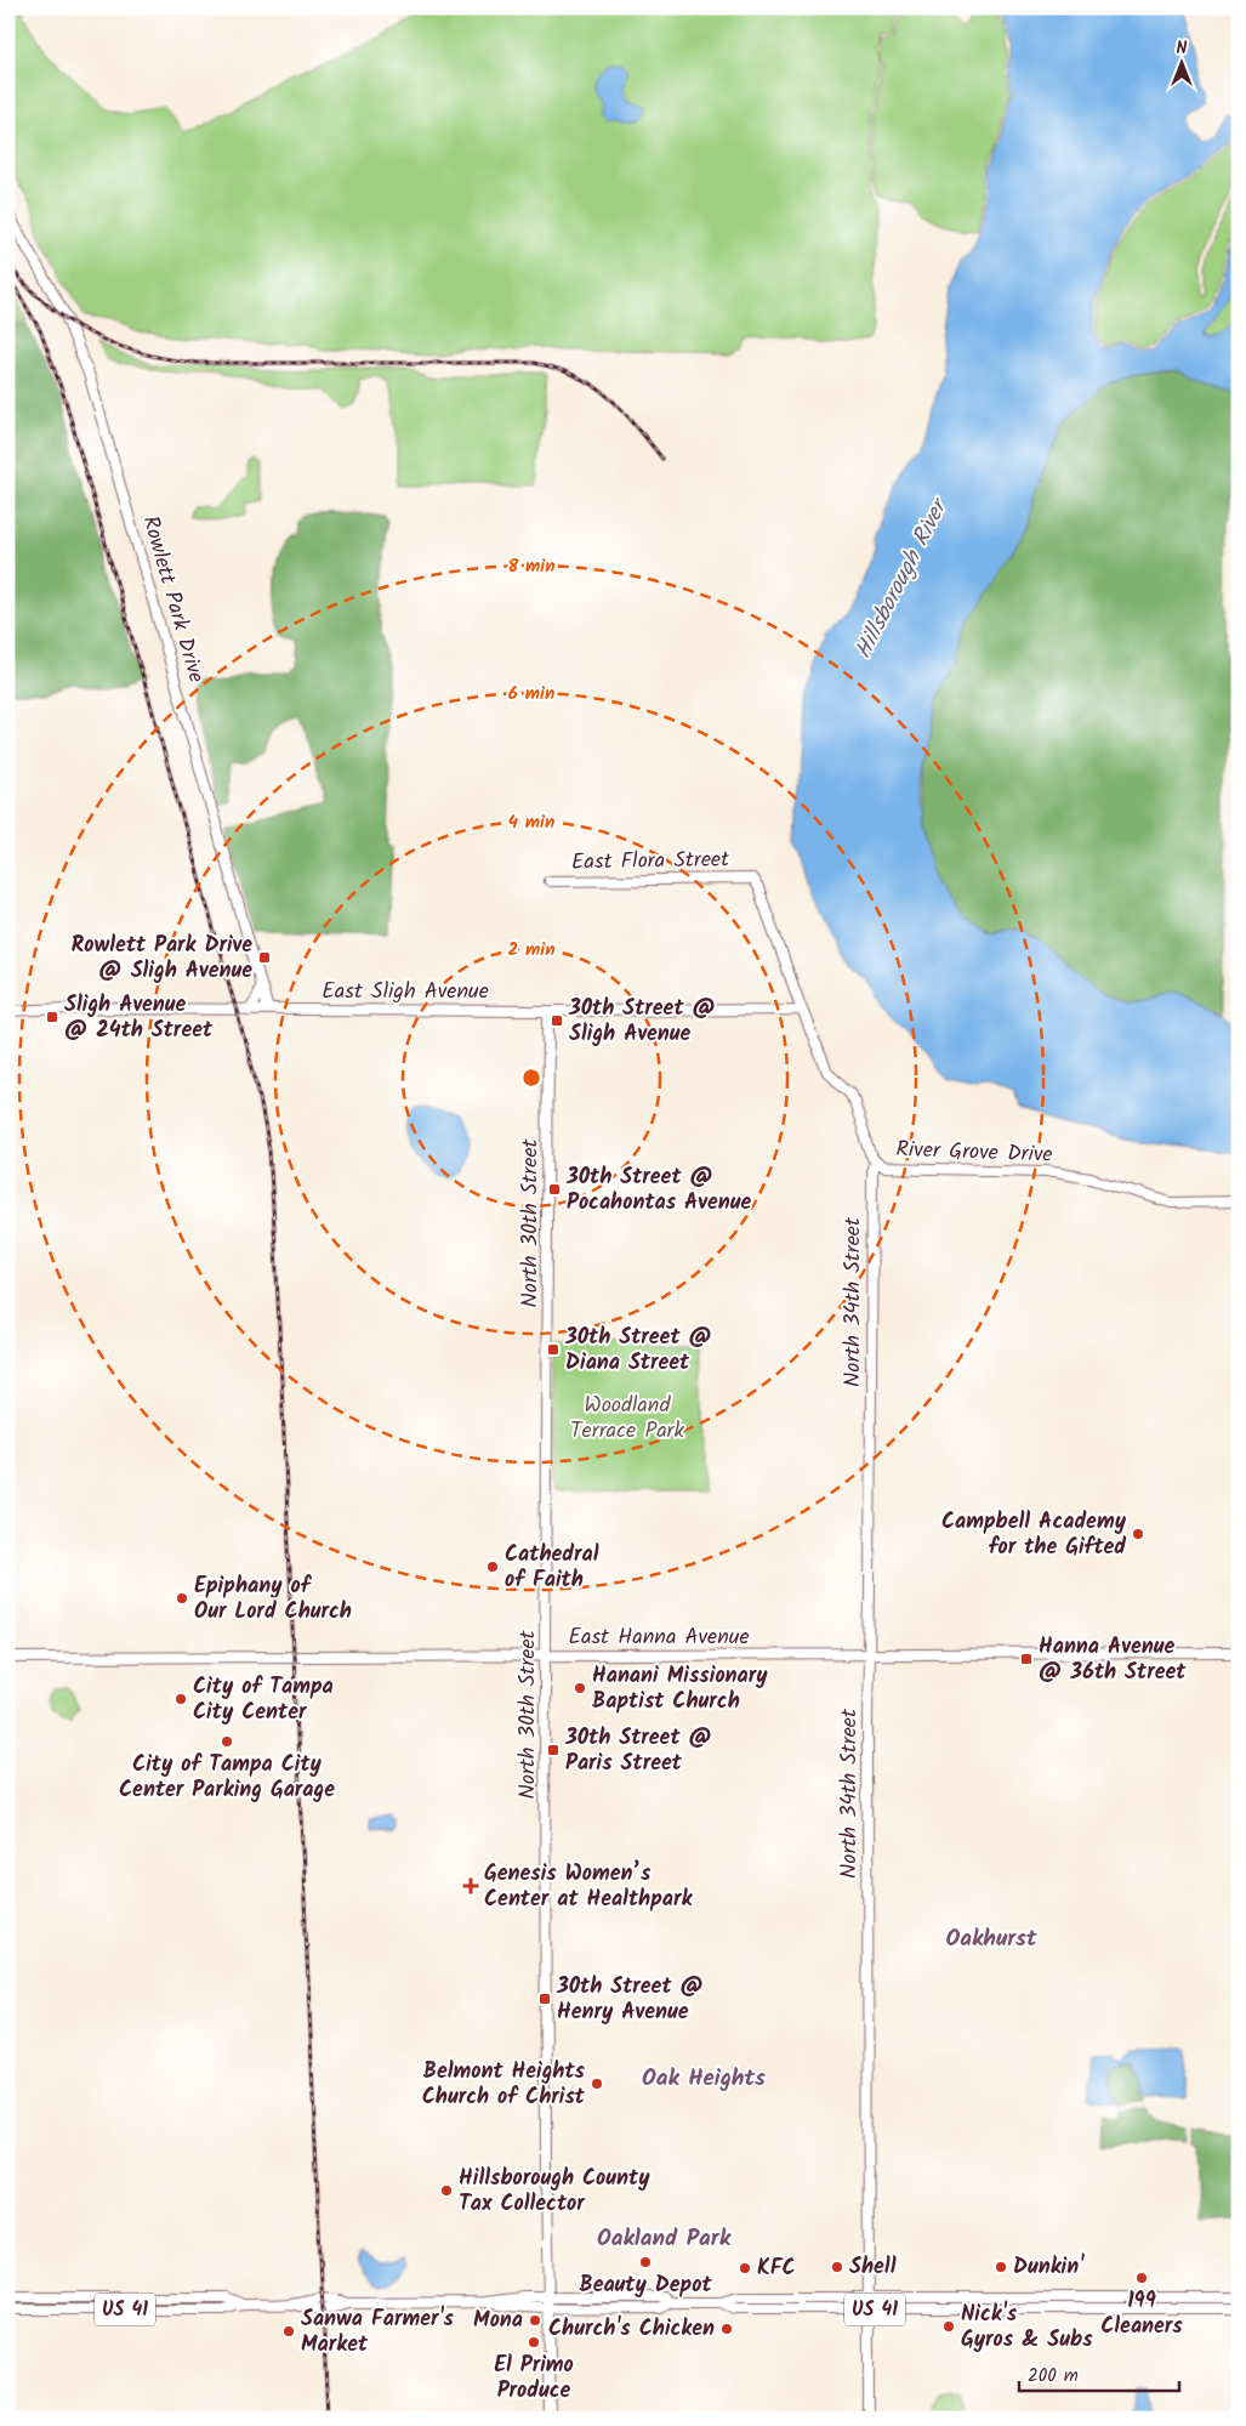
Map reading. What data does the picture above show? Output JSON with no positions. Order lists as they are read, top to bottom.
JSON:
{
  "streets": {
    "street": [
      "Rowlett Park Drive",
      "East Flora Street",
      "East Sligh Avenue",
      "River Grove Drive",
      "North 30th Street",
      "North 34th Street",
      "East Hanna Avenue",
      "US 41"
    ]
  },
  "crossings": [
    ["Rowlett Park Drive", "East Sligh Avenue"],
    ["East Flora Street", "River Grove Drive"],
    ["East Sligh Avenue", "River Grove Drive"],
    ["East Sligh Avenue", "North 30th Street"],
    ["North 30th Street", "East Hanna Avenue"],
    ["North 30th Street", "US 41"],
    ["North 34th Street", "East Hanna Avenue"],
    ["North 34th Street", "US 41"]
  ],
  "districts": ["Oakhurst", "Oak Heights", "Oakland Park"],
  "water": ["Hillsborough River"],
  "parks": ["Woodland Terrace Park"],
  "places": {
    "transit": [
      "Rowlett Park Drive @ Sligh Avenue",
      "Sligh Avenue @ 24th Street",
      "30th Street @ Sligh Avenue",
      "30th Street @ Pocahontas Avenue",
      "30th Street @ Diana Street",
      "Hanna Avenue @ 36th Street",
      "30th Street @ Paris Street",
      "30th Street @ Henry Avenue"
    ],
    "other": [
      "Campbell Academy for the Gifted",
      "Cathedral of Faith",
      "Epiphany of Our Lord Church",
      "Hanani Missionary Baptist Church",
      "City of Tampa City Center",
      "City of Tampa City Center Parking Garage",
      "Belmont Heights Church of Christ",
      "Hillsborough County Tax Collector",
      "Beauty Depot",
      "Shell",
      "Dunkin'",
      "KFC",
      "199 Cleaners",
      "Mona",
      "Nick's Gyros & Subs",
      "Church's Chicken",
      "Sanwa Farmer's Market",
      "El Primo Produce"
    ],
    "health": ["Genesis Women’s Center at Healthpark"]
  },
  "scale_bar": "200 m",
  "north": "top",
  "rings": [
    "8 min",
    "6 min",
    "4 min",
    "2 min"
  ]
}
